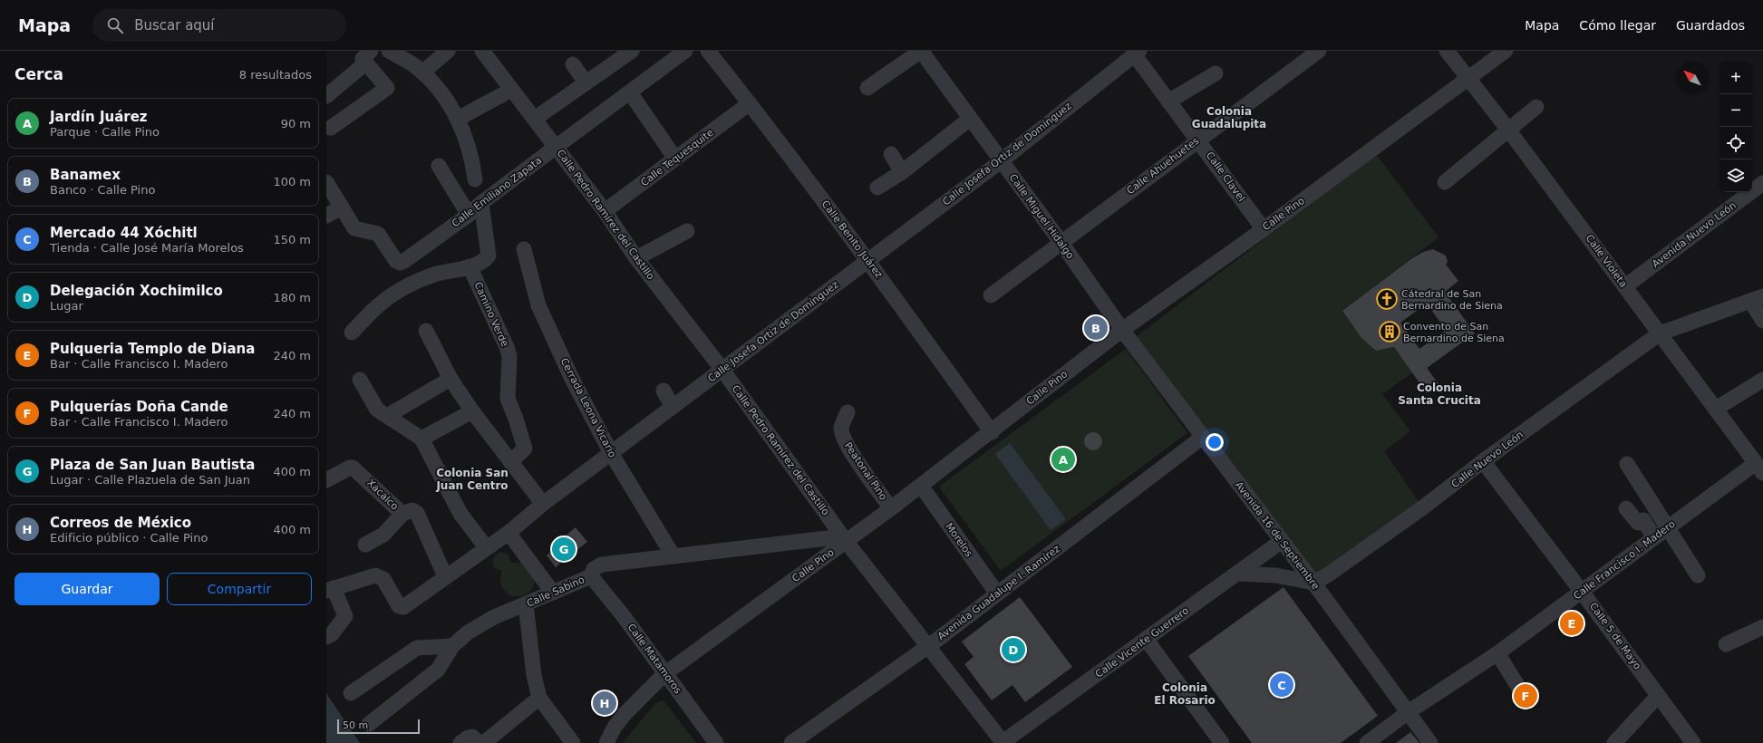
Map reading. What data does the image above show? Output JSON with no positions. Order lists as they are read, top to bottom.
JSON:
{
  "streets": {
    "street": [
      "Calle Josefa Ortiz de Domínguez",
      "Calle Tequesquite",
      "Calle Ahuehuetes",
      "Calle Clavel",
      "Calle Emiliano Zapata",
      "Calle Pino",
      "Calle Pedro Ramírez del Castillo",
      "Calle Miguel Hidalgo",
      "Avenida Nuevo León",
      "Calle Benito Juárez",
      "Calle Violeta",
      "Camino Verde",
      "Cerrada Leona Vicario",
      "Calle Nuevo León",
      "Peatonal Pino",
      "Xacalco",
      "Avenida 16 de Septiembre",
      "Morelos",
      "Calle Francisco I. Madero",
      "Calle Sabino",
      "Avenida Guadalupe I. Ramírez",
      "Calle 5 de Mayo",
      "Calle Vicente Guerrero",
      "Calle Matamoros"
    ]
  },
  "crossings": [
    ["Calle Josefa Ortiz de Domínguez", "Calle Clavel"],
    ["Calle Josefa Ortiz de Domínguez", "Calle Pedro Ramírez del Castillo"],
    ["Calle Josefa Ortiz de Domínguez", "Calle Miguel Hidalgo"],
    ["Calle Josefa Ortiz de Domínguez", "Calle Benito Juárez"],
    ["Calle Josefa Ortiz de Domínguez", "Cerrada Leona Vicario"],
    ["Calle Josefa Ortiz de Domínguez", "Xacalco"],
    ["Calle Tequesquite", "Calle Pedro Ramírez del Castillo"],
    ["Calle Tequesquite", "Calle Benito Juárez"],
    ["Calle Ahuehuetes", "Calle Clavel"],
    ["Calle Ahuehuetes", "Calle Miguel Hidalgo"],
    ["Calle Clavel", "Calle Pino"],
    ["Calle Emiliano Zapata", "Calle Pedro Ramírez del Castillo"],
    ["Calle Pino", "Calle Pedro Ramírez del Castillo"],
    ["Calle Pino", "Calle Miguel Hidalgo"],
    ["Calle Pino", "Calle Benito Juárez"],
    ["Calle Pino", "Calle Violeta"],
    ["Calle Pino", "Peatonal Pino"],
    ["Calle Pino", "Avenida 16 de Septiembre"],
    ["Calle Pino", "Morelos"],
    ["Calle Pino", "Calle Sabino"],
    ["Calle Pino", "Calle Matamoros"],
    ["Calle Pedro Ramírez del Castillo", "Calle Sabino"],
    ["Calle Pedro Ramírez del Castillo", "Avenida Guadalupe I. Ramírez"],
    ["Calle Pedro Ramírez del Castillo", "Calle Vicente Guerrero"],
    ["Calle Miguel Hidalgo", "Avenida 16 de Septiembre"],
    ["Avenida Nuevo León", "Calle Violeta"],
    ["Calle Violeta", "Calle Nuevo León"],
    ["Calle Violeta", "Calle Francisco I. Madero"],
    ["Cerrada Leona Vicario", "Calle Sabino"],
    ["Calle Nuevo León", "Avenida 16 de Septiembre"],
    ["Calle Nuevo León", "Calle 5 de Mayo"],
    ["Avenida 16 de Septiembre", "Calle Francisco I. Madero"],
    ["Avenida 16 de Septiembre", "Avenida Guadalupe I. Ramírez"],
    ["Avenida 16 de Septiembre", "Calle Vicente Guerrero"],
    ["Morelos", "Avenida Guadalupe I. Ramírez"],
    ["Calle Francisco I. Madero", "Calle 5 de Mayo"],
    ["Calle Sabino", "Calle Matamoros"]
  ],
  "districts": [
    "Colonia Guadalupita",
    "Colonia Santa Crucita",
    "Colonia San Juan Centro",
    "Colonia El Rosario"
  ],
  "places": {
    "church": ["Cátedral de San Bernardino de Siena"],
    "building": ["Convento de San Bernardino de Siena"]
  },
  "scale_bar": "50 m",
  "north": "top left",
  "page": {
    "header": "Mapa",
    "search": "Buscar aquí",
    "nav": ["Mapa", "Cómo llegar", "Guardados"],
    "heading": ["Cerca", "8 resultados"],
    "map_buttons": ["+", "−"],
    "list": [
      {
        "mark": "A",
        "name": "Jardín Juárez",
        "note": "Parque · Calle Pino",
        "value": "90 m"
      },
      {
        "mark": "B",
        "name": "Banamex",
        "note": "Banco · Calle Pino",
        "value": "100 m"
      },
      {
        "mark": "C",
        "name": "Mercado 44 Xóchitl",
        "note": "Tienda · Calle José María Morelos",
        "value": "150 m"
      },
      {
        "mark": "D",
        "name": "Delegación Xochimilco",
        "note": "Lugar",
        "value": "180 m"
      },
      {
        "mark": "E",
        "name": "Pulqueria Templo de Diana",
        "note": "Bar · Calle Francisco I. Madero",
        "value": "240 m"
      },
      {
        "mark": "F",
        "name": "Pulquerías Doña Cande",
        "note": "Bar · Calle Francisco I. Madero",
        "value": "240 m"
      },
      {
        "mark": "G",
        "name": "Plaza de San Juan Bautista",
        "note": "Lugar · Calle Plazuela de San Juan",
        "value": "400 m"
      },
      {
        "mark": "H",
        "name": "Correos de México",
        "note": "Edificio público · Calle Pino",
        "value": "400 m"
      }
    ],
    "pins": [
      "B",
      "A",
      "G",
      "E",
      "D",
      "C",
      "F",
      "H"
    ],
    "buttons": ["Guardar", "Compartir"],
    "scale": "50 m"
  }
}
